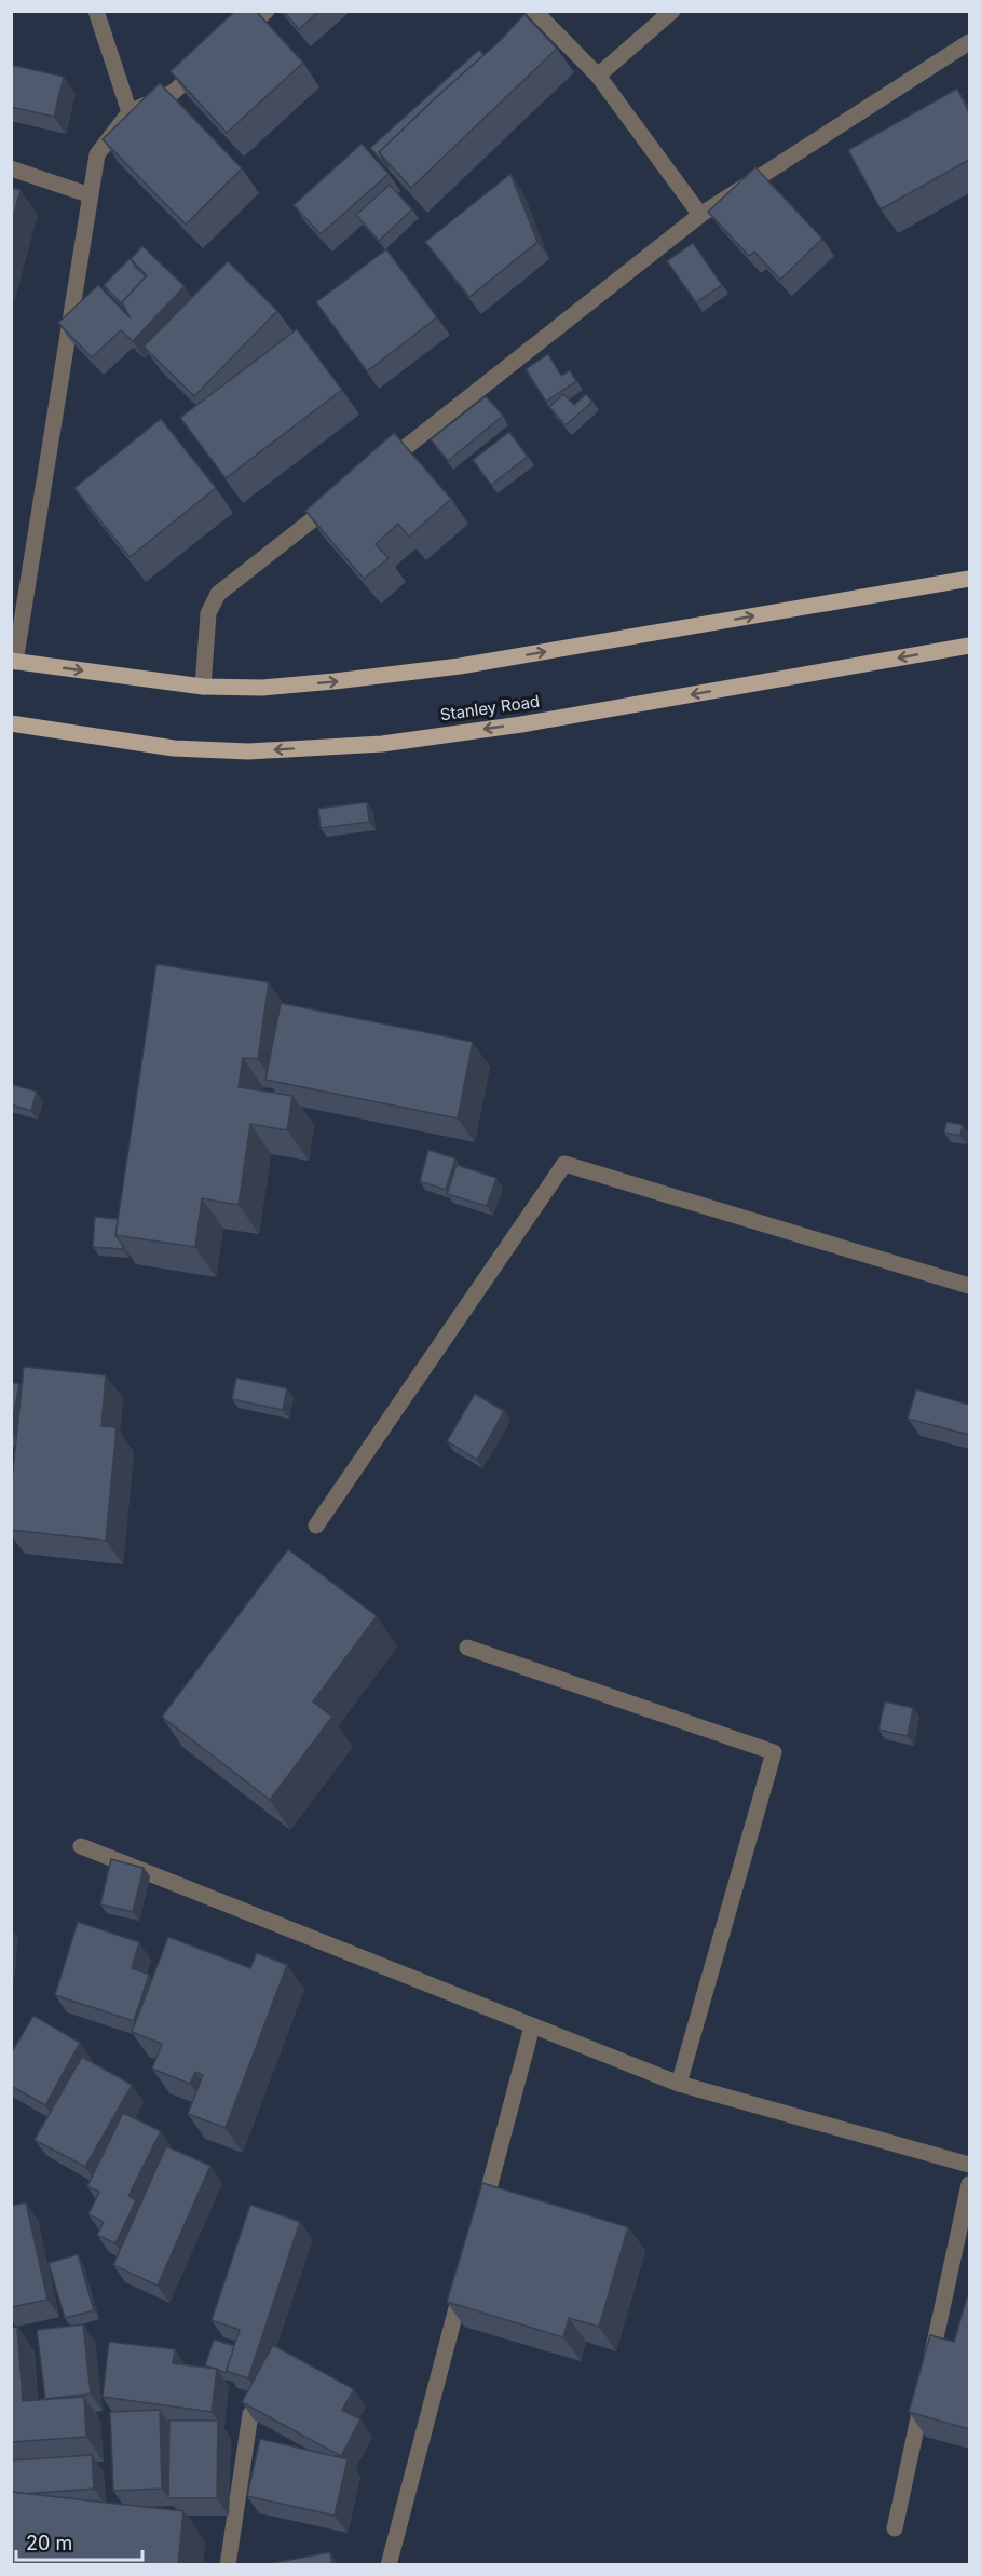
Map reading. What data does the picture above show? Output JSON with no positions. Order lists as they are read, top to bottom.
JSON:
{
  "streets": {
    "main road": ["Stanley Road"]
  },
  "scale_bar": "20 m"
}
